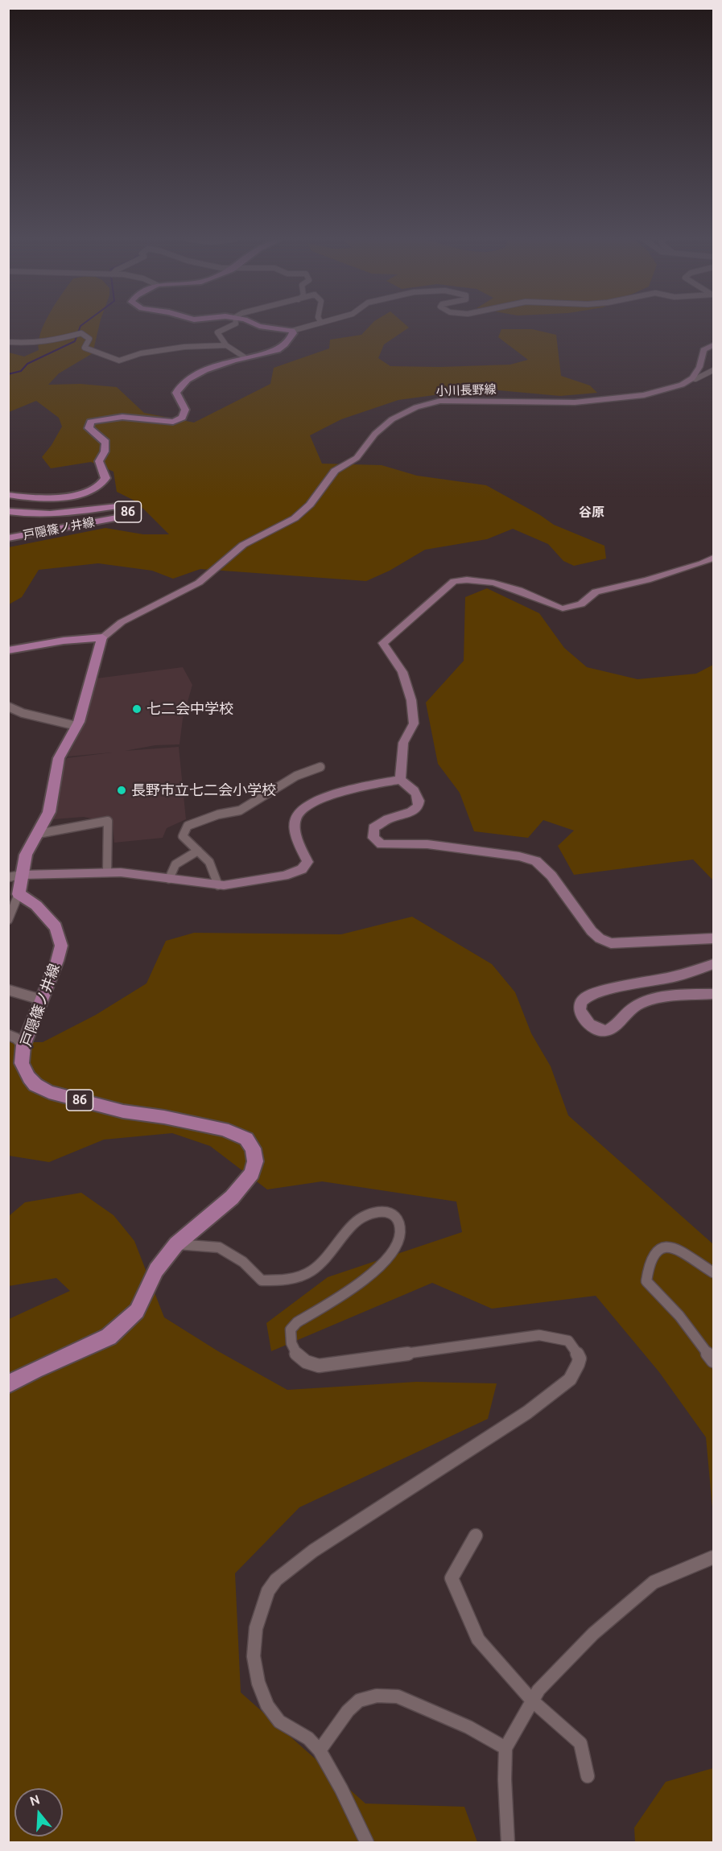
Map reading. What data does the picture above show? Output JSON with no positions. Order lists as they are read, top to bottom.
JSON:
{
  "streets": {
    "main road": ["86", "戸隠篠ノ井線"],
    "street": ["小川長野線"]
  },
  "districts": ["谷原"],
  "places": ["七二会中学校", "長野市立七二会小学校"],
  "north": "top"
}
